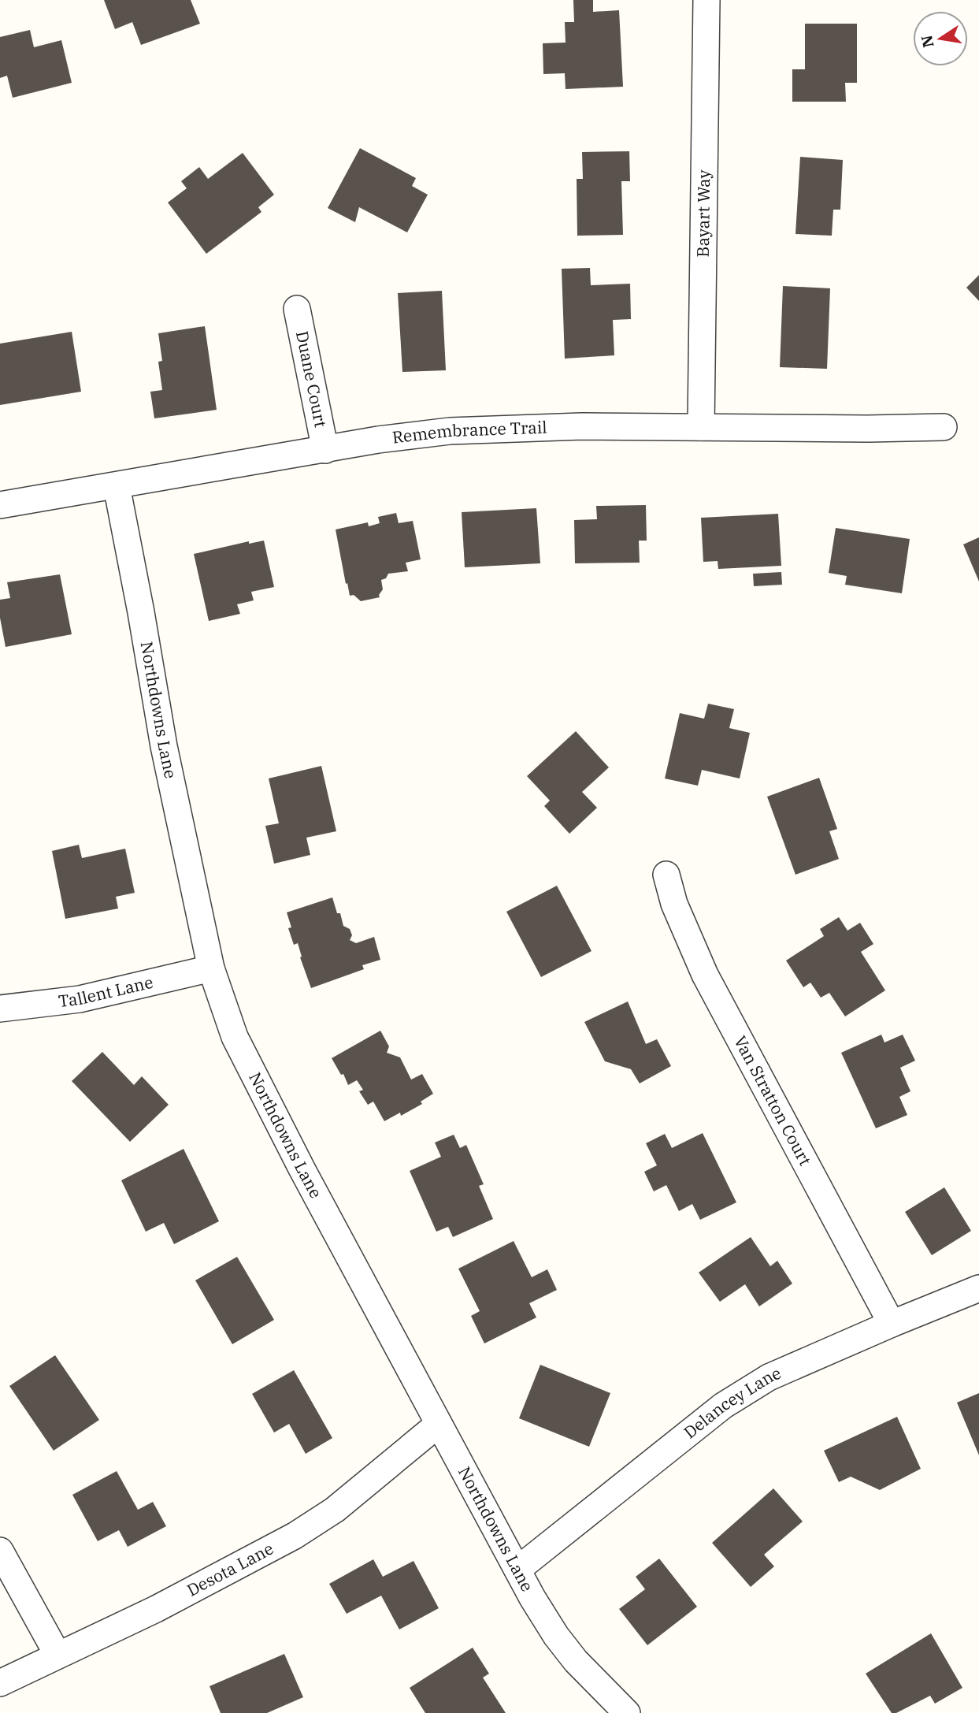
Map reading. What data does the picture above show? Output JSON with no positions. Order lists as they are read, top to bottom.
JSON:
{
  "streets": {
    "street": [
      "Bayart Way",
      "Duane Court",
      "Remembrance Trail",
      "Northdowns Lane",
      "Tallent Lane",
      "Van Stratton Court",
      "Delancey Lane",
      "Desota Lane"
    ]
  },
  "crossings": [
    ["Bayart Way", "Remembrance Trail"],
    ["Duane Court", "Remembrance Trail"],
    ["Remembrance Trail", "Northdowns Lane"],
    ["Northdowns Lane", "Tallent Lane"],
    ["Northdowns Lane", "Delancey Lane"],
    ["Northdowns Lane", "Desota Lane"],
    ["Van Stratton Court", "Delancey Lane"]
  ],
  "north": "left"
}
